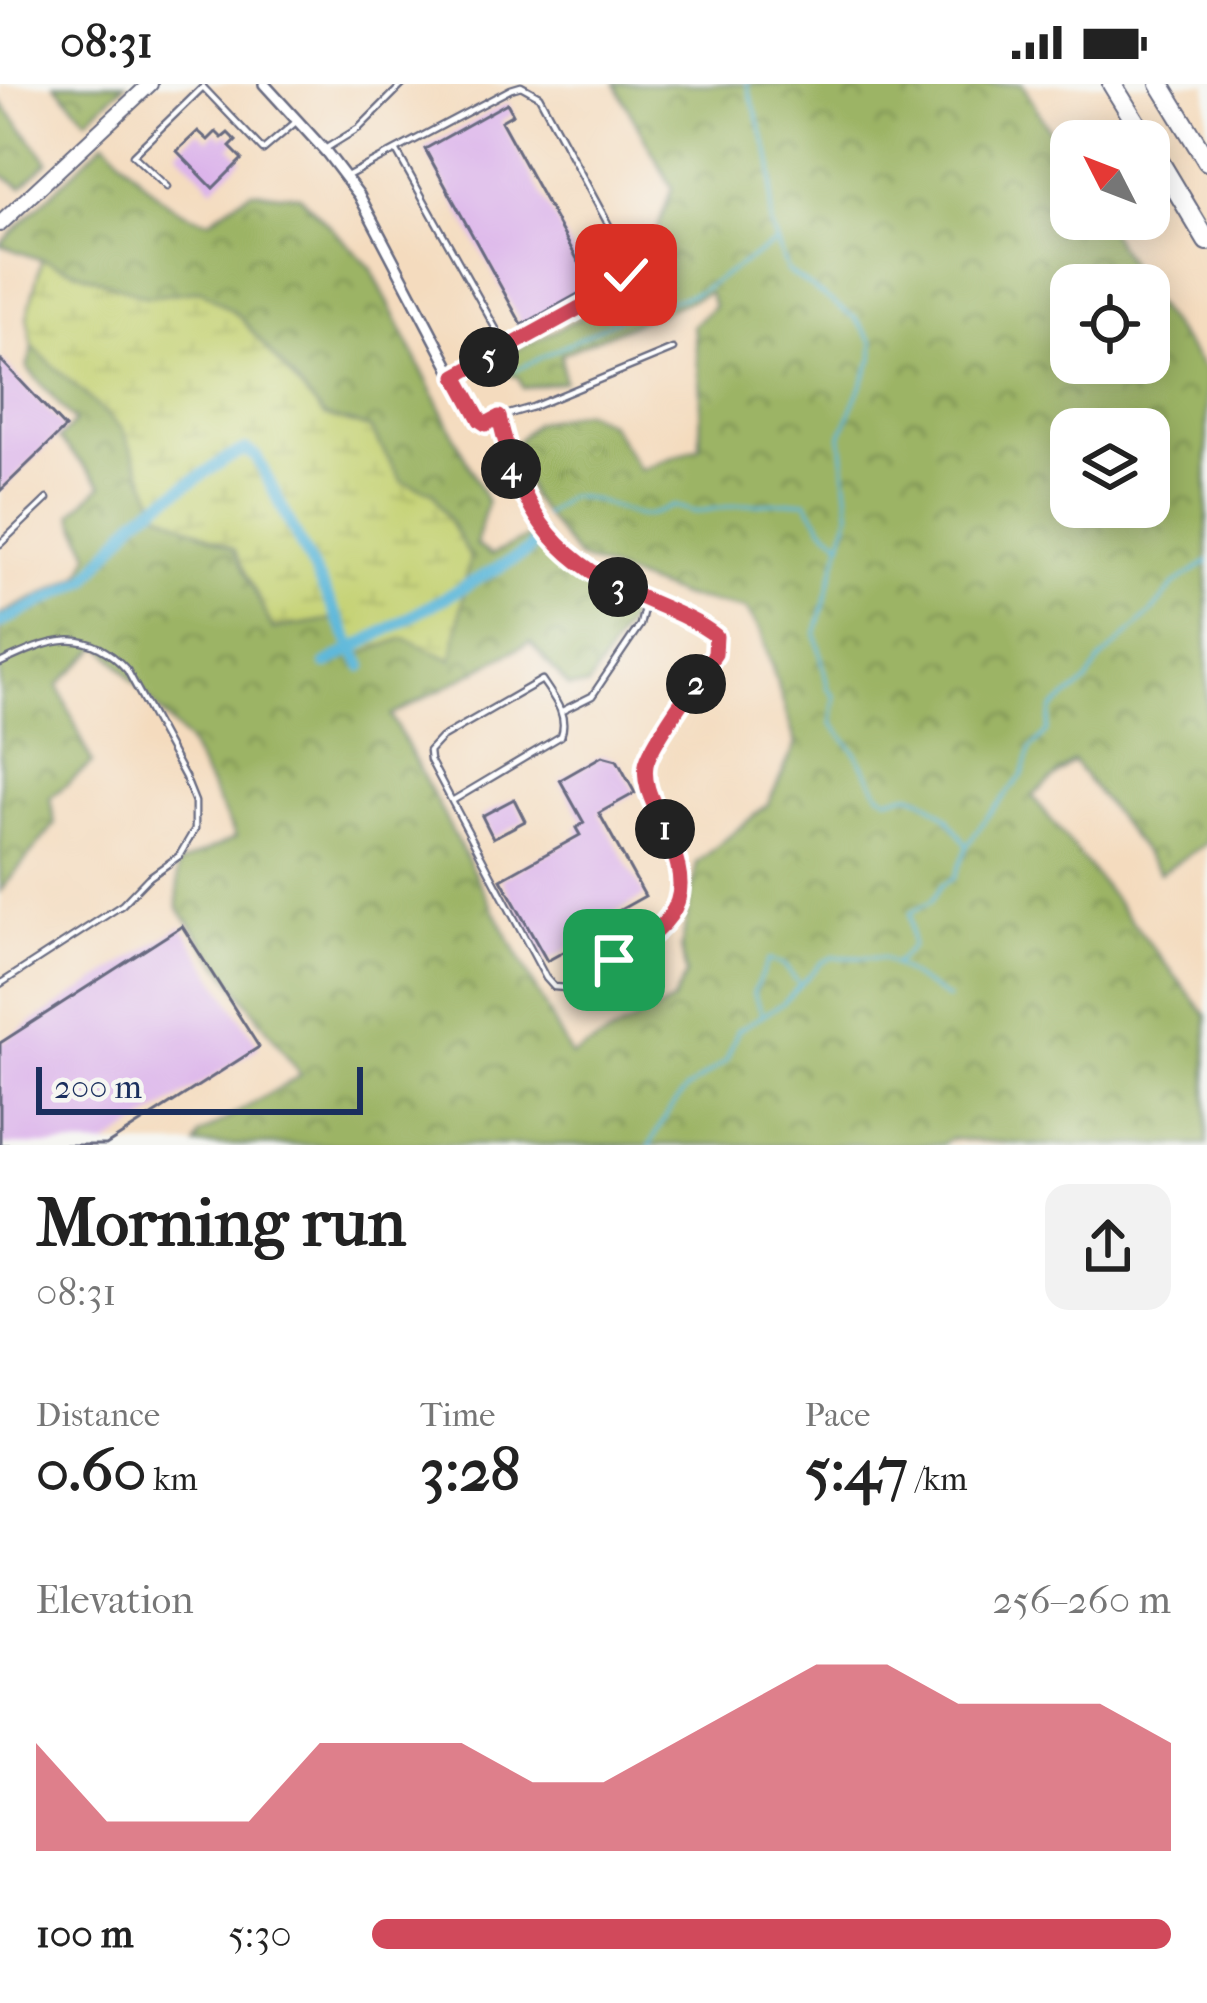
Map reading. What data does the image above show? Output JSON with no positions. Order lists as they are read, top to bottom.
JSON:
{
  "scale_bar": "200 m",
  "north": "top left",
  "page": {
    "status": "08:31",
    "pins": [
      "5",
      "4",
      "3",
      "2",
      "1"
    ],
    "scale": "200 m",
    "heading": ["Morning run", "08:31"],
    "stats": [
      ["Distance", "0.60 km"],
      ["Time", "3:28"],
      ["Pace", "5:47 /km"]
    ],
    "chart": ["Elevation", "256–260 m"],
    "list": [
      {
        "name": "100 m",
        "note": "5:30"
      }
    ]
  }
}
